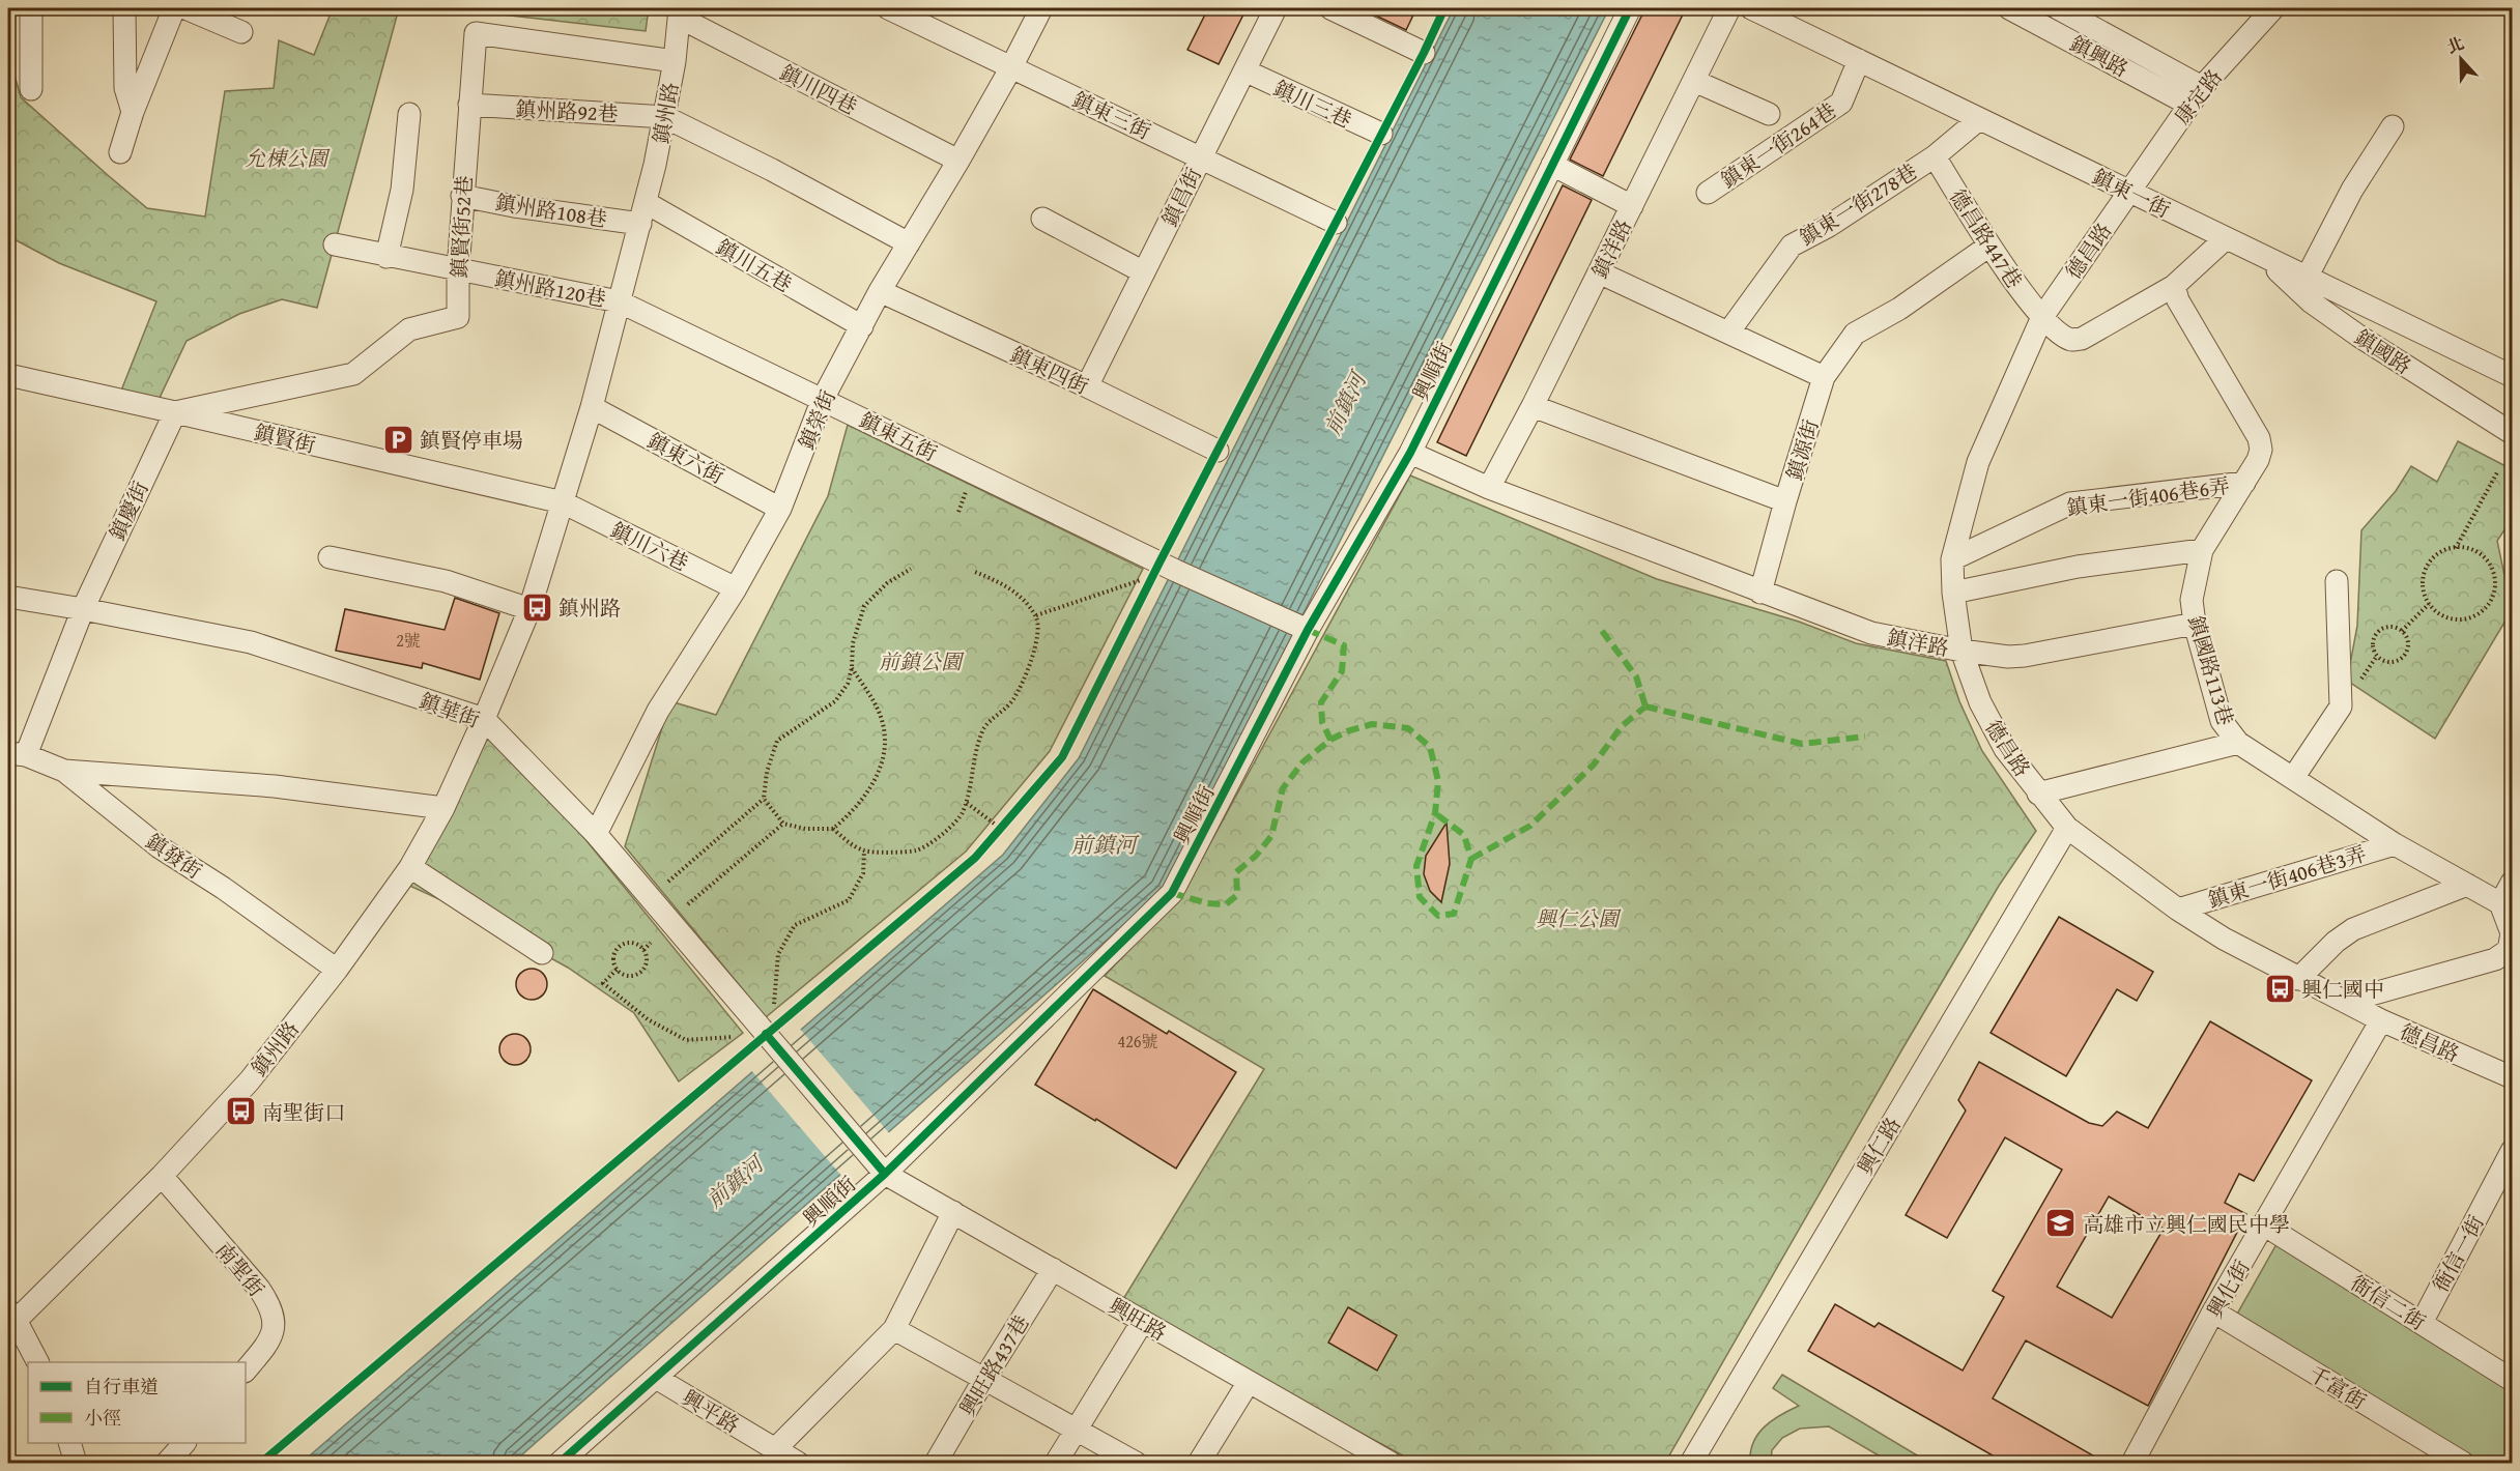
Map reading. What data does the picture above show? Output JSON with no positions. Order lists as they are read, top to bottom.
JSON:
{
  "streets": {
    "street": [
      "鎮興路",
      "鎮川四巷",
      "康定路",
      "鎮川三巷",
      "鎮州路92巷",
      "鎮州路",
      "鎮東三街",
      "鎮東一街264巷",
      "鎮東一街",
      "鎮昌街",
      "鎮東一街278巷",
      "鎮州路108巷",
      "鎮賢街52巷",
      "德昌路447巷",
      "鎮洋路",
      "德昌路",
      "鎮川五巷",
      "鎮州路120巷",
      "鎮國路",
      "鎮東四街",
      "興順街",
      "鎮榮街",
      "鎮東五街",
      "鎮賢街",
      "鎮源街",
      "鎮東六街",
      "鎮東一街406巷6弄",
      "鎮慶街",
      "鎮川六巷",
      "鎮國路113巷",
      "鎮華街",
      "鎮發街",
      "鎮東一街406巷3弄",
      "興仁路",
      "衙信一街",
      "南聖街",
      "興化街",
      "衙信二街",
      "興旺路",
      "興旺路437巷",
      "千富街",
      "興平路"
    ]
  },
  "crossings": [
    ["鎮興路", "康定路"],
    ["鎮川四巷", "鎮州路"],
    ["鎮川四巷", "鎮榮街"],
    ["康定路", "鎮東一街"],
    ["康定路", "德昌路"],
    ["鎮川三巷", "鎮昌街"],
    ["鎮州路92巷", "鎮州路"],
    ["鎮州路92巷", "鎮賢街52巷"],
    ["鎮州路", "鎮州路108巷"],
    ["鎮州路", "鎮賢街52巷"],
    ["鎮州路", "鎮川五巷"],
    ["鎮州路", "鎮州路120巷"],
    ["鎮州路", "鎮東五街"],
    ["鎮州路", "鎮賢街"],
    ["鎮州路", "鎮東六街"],
    ["鎮州路", "鎮川六巷"],
    ["鎮州路", "鎮華街"],
    ["鎮州路", "鎮發街"],
    ["鎮州路", "南聖街"],
    ["鎮東三街", "鎮昌街"],
    ["鎮東三街", "鎮榮街"],
    ["鎮東一街264巷", "鎮東一街"],
    ["鎮東一街", "鎮東一街278巷"],
    ["鎮東一街", "德昌路"],
    ["鎮東一街", "鎮國路"],
    ["鎮昌街", "鎮東四街"],
    ["鎮東一街278巷", "德昌路447巷"],
    ["鎮州路108巷", "鎮賢街52巷"],
    ["鎮州路108巷", "鎮川五巷"],
    ["鎮賢街52巷", "鎮州路120巷"],
    ["鎮賢街52巷", "鎮賢街"],
    ["鎮賢街52巷", "鎮慶街"],
    ["德昌路447巷", "德昌路"],
    ["德昌路447巷", "鎮源街"],
    ["德昌路447巷", "鎮國路113巷"],
    ["鎮洋路", "德昌路"],
    ["鎮洋路", "興順街"],
    ["鎮洋路", "鎮源街"],
    ["鎮洋路", "鎮國路113巷"],
    ["德昌路", "鎮東一街406巷6弄"],
    ["德昌路", "鎮東一街406巷3弄"],
    ["德昌路", "興仁路"],
    ["德昌路", "興化街"],
    ["鎮川五巷", "鎮榮街"],
    ["鎮州路120巷", "鎮東五街"],
    ["鎮東四街", "鎮榮街"],
    ["興順街", "鎮東五街"],
    ["興順街", "鎮華街"],
    ["興順街", "興旺路"],
    ["興順街", "興平路"],
    ["鎮榮街", "鎮東五街"],
    ["鎮榮街", "鎮東六街"],
    ["鎮榮街", "鎮川六巷"],
    ["鎮榮街", "鎮華街"],
    ["鎮賢街", "鎮慶街"],
    ["鎮賢街", "鎮川六巷"],
    ["鎮東一街406巷6弄", "鎮國路113巷"],
    ["鎮慶街", "鎮華街"],
    ["鎮慶街", "鎮發街"],
    ["鎮國路113巷", "鎮東一街406巷3弄"],
    ["鎮華街", "興旺路"],
    ["衙信一街", "衙信二街"],
    ["興化街", "衙信二街"],
    ["興化街", "千富街"],
    ["興旺路", "興旺路437巷"]
  ],
  "water": ["前鎮河"],
  "parks": ["允棟公園", "前鎮公園", "興仁公園"],
  "places": {
    "parking": ["鎮賢停車場"],
    "bus stop": ["鎮州路", "興仁國中", "南聖街口"],
    "school or university": ["高雄市立興仁國民中學"]
  },
  "house_numbers": ["2號", "426號"],
  "legend": ["自行車道", "小徑"],
  "north": "top"
}
